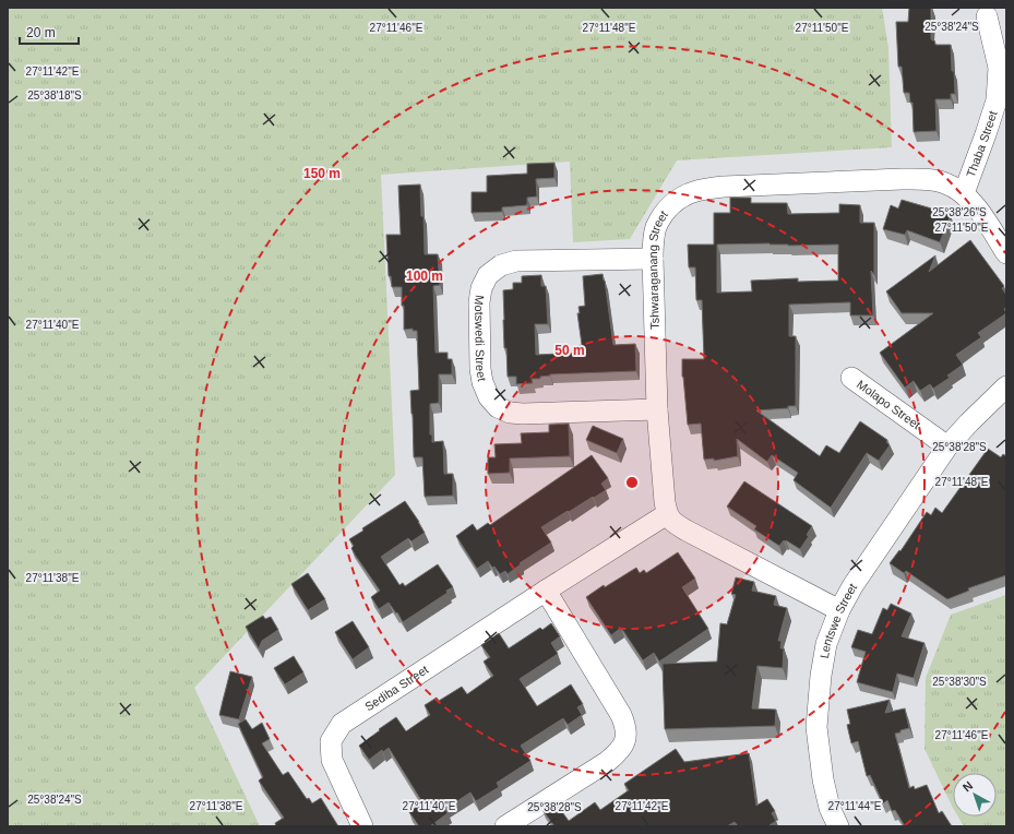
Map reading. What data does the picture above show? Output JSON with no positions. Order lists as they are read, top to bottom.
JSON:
{
  "streets": {
    "street": [
      "Thaba Street",
      "Tshwaraganang Street",
      "Motswedi Street",
      "Molapo Street",
      "Lentswe Street",
      "Sediba Street"
    ]
  },
  "crossings": [
    ["Thaba Street", "Tshwaraganang Street"],
    ["Tshwaraganang Street", "Motswedi Street"],
    ["Tshwaraganang Street", "Sediba Street"],
    ["Molapo Street", "Lentswe Street"]
  ],
  "scale_bar": "20 m",
  "north": "top left",
  "coordinates": [
    "25°38'24\"S",
    "27°11'48\"E",
    "27°11'50\"E",
    "27°11'46\"E",
    "27°11'42\"E",
    "25°38'18\"S",
    "25°38'26\"S",
    "27°11'40\"E",
    "25°38'28\"S",
    "27°11'38\"E",
    "25°38'30\"S",
    "27°11'44\"E"
  ],
  "rings": ["150 m", "100 m", "50 m"]
}
